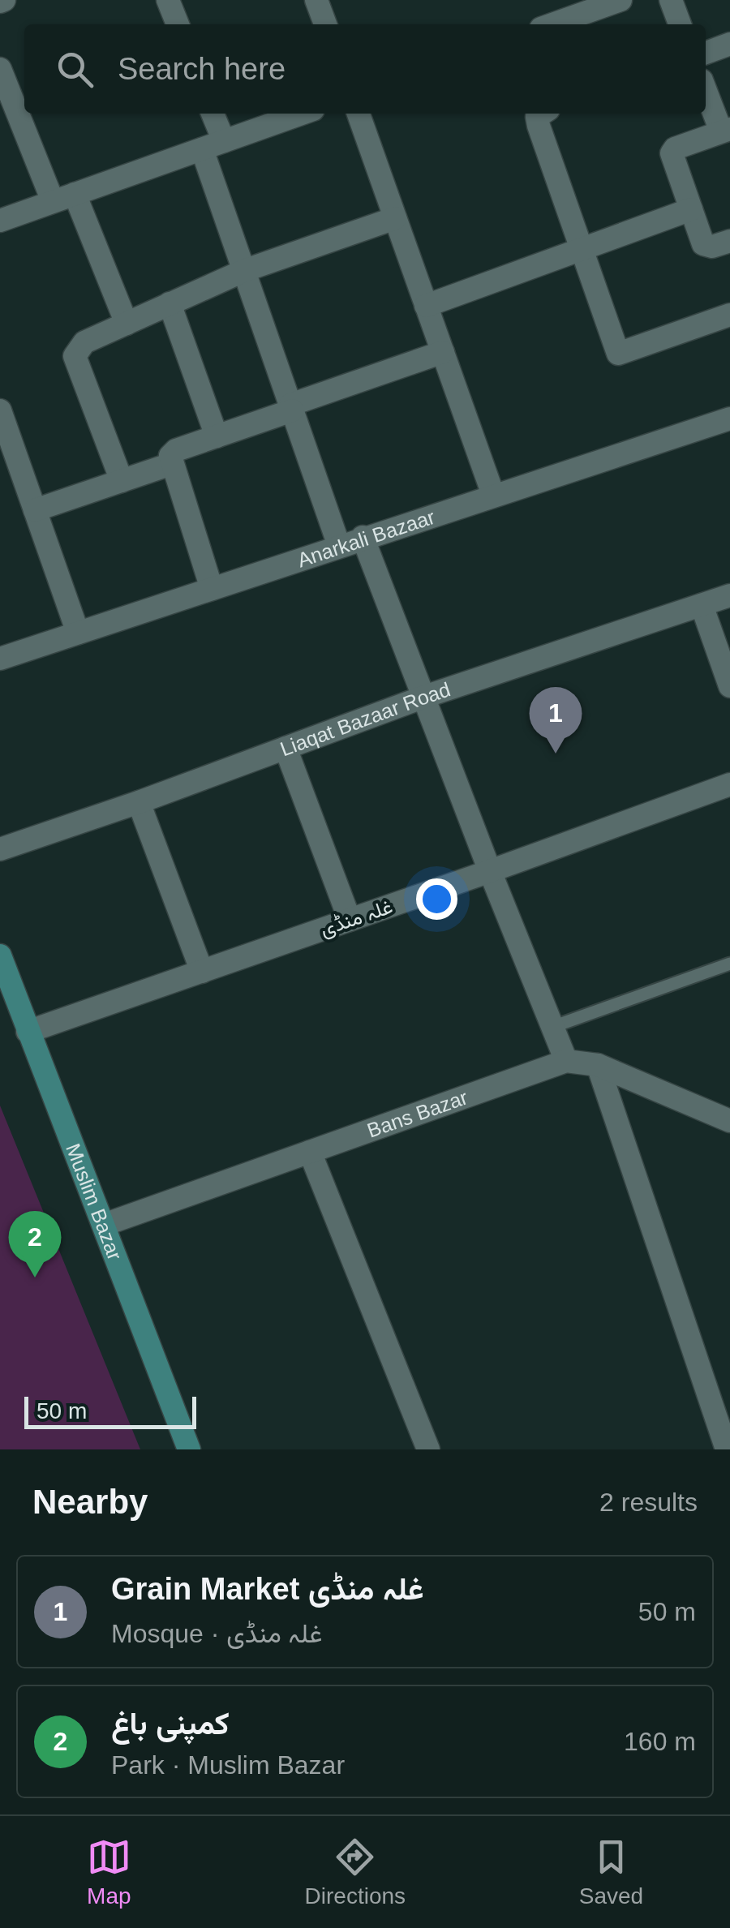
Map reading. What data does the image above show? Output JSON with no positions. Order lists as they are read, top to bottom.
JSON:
{
  "streets": {
    "main road": ["Muslim Bazar"],
    "street": [
      "Anarkali Bazaar",
      "Liaqat Bazaar Road",
      "غلہ منڈی",
      "Bans Bazar"
    ]
  },
  "crossings": [
    ["غلہ منڈی", "Muslim Bazar"],
    ["Bans Bazar", "Muslim Bazar"]
  ],
  "scale_bar": "50 m",
  "page": {
    "search": "Search here",
    "pins": ["1", "2"],
    "scale": "50 m",
    "heading": ["Nearby", "2 results"],
    "list": [
      {
        "mark": "1",
        "name": "Grain Market غلہ منڈی",
        "note": "Mosque · غلہ منڈی",
        "value": "50 m"
      },
      {
        "mark": "2",
        "name": "کمپنی باغ",
        "note": "Park · Muslim Bazar",
        "value": "160 m"
      }
    ],
    "nav": ["Map", "Directions", "Saved"]
  }
}
